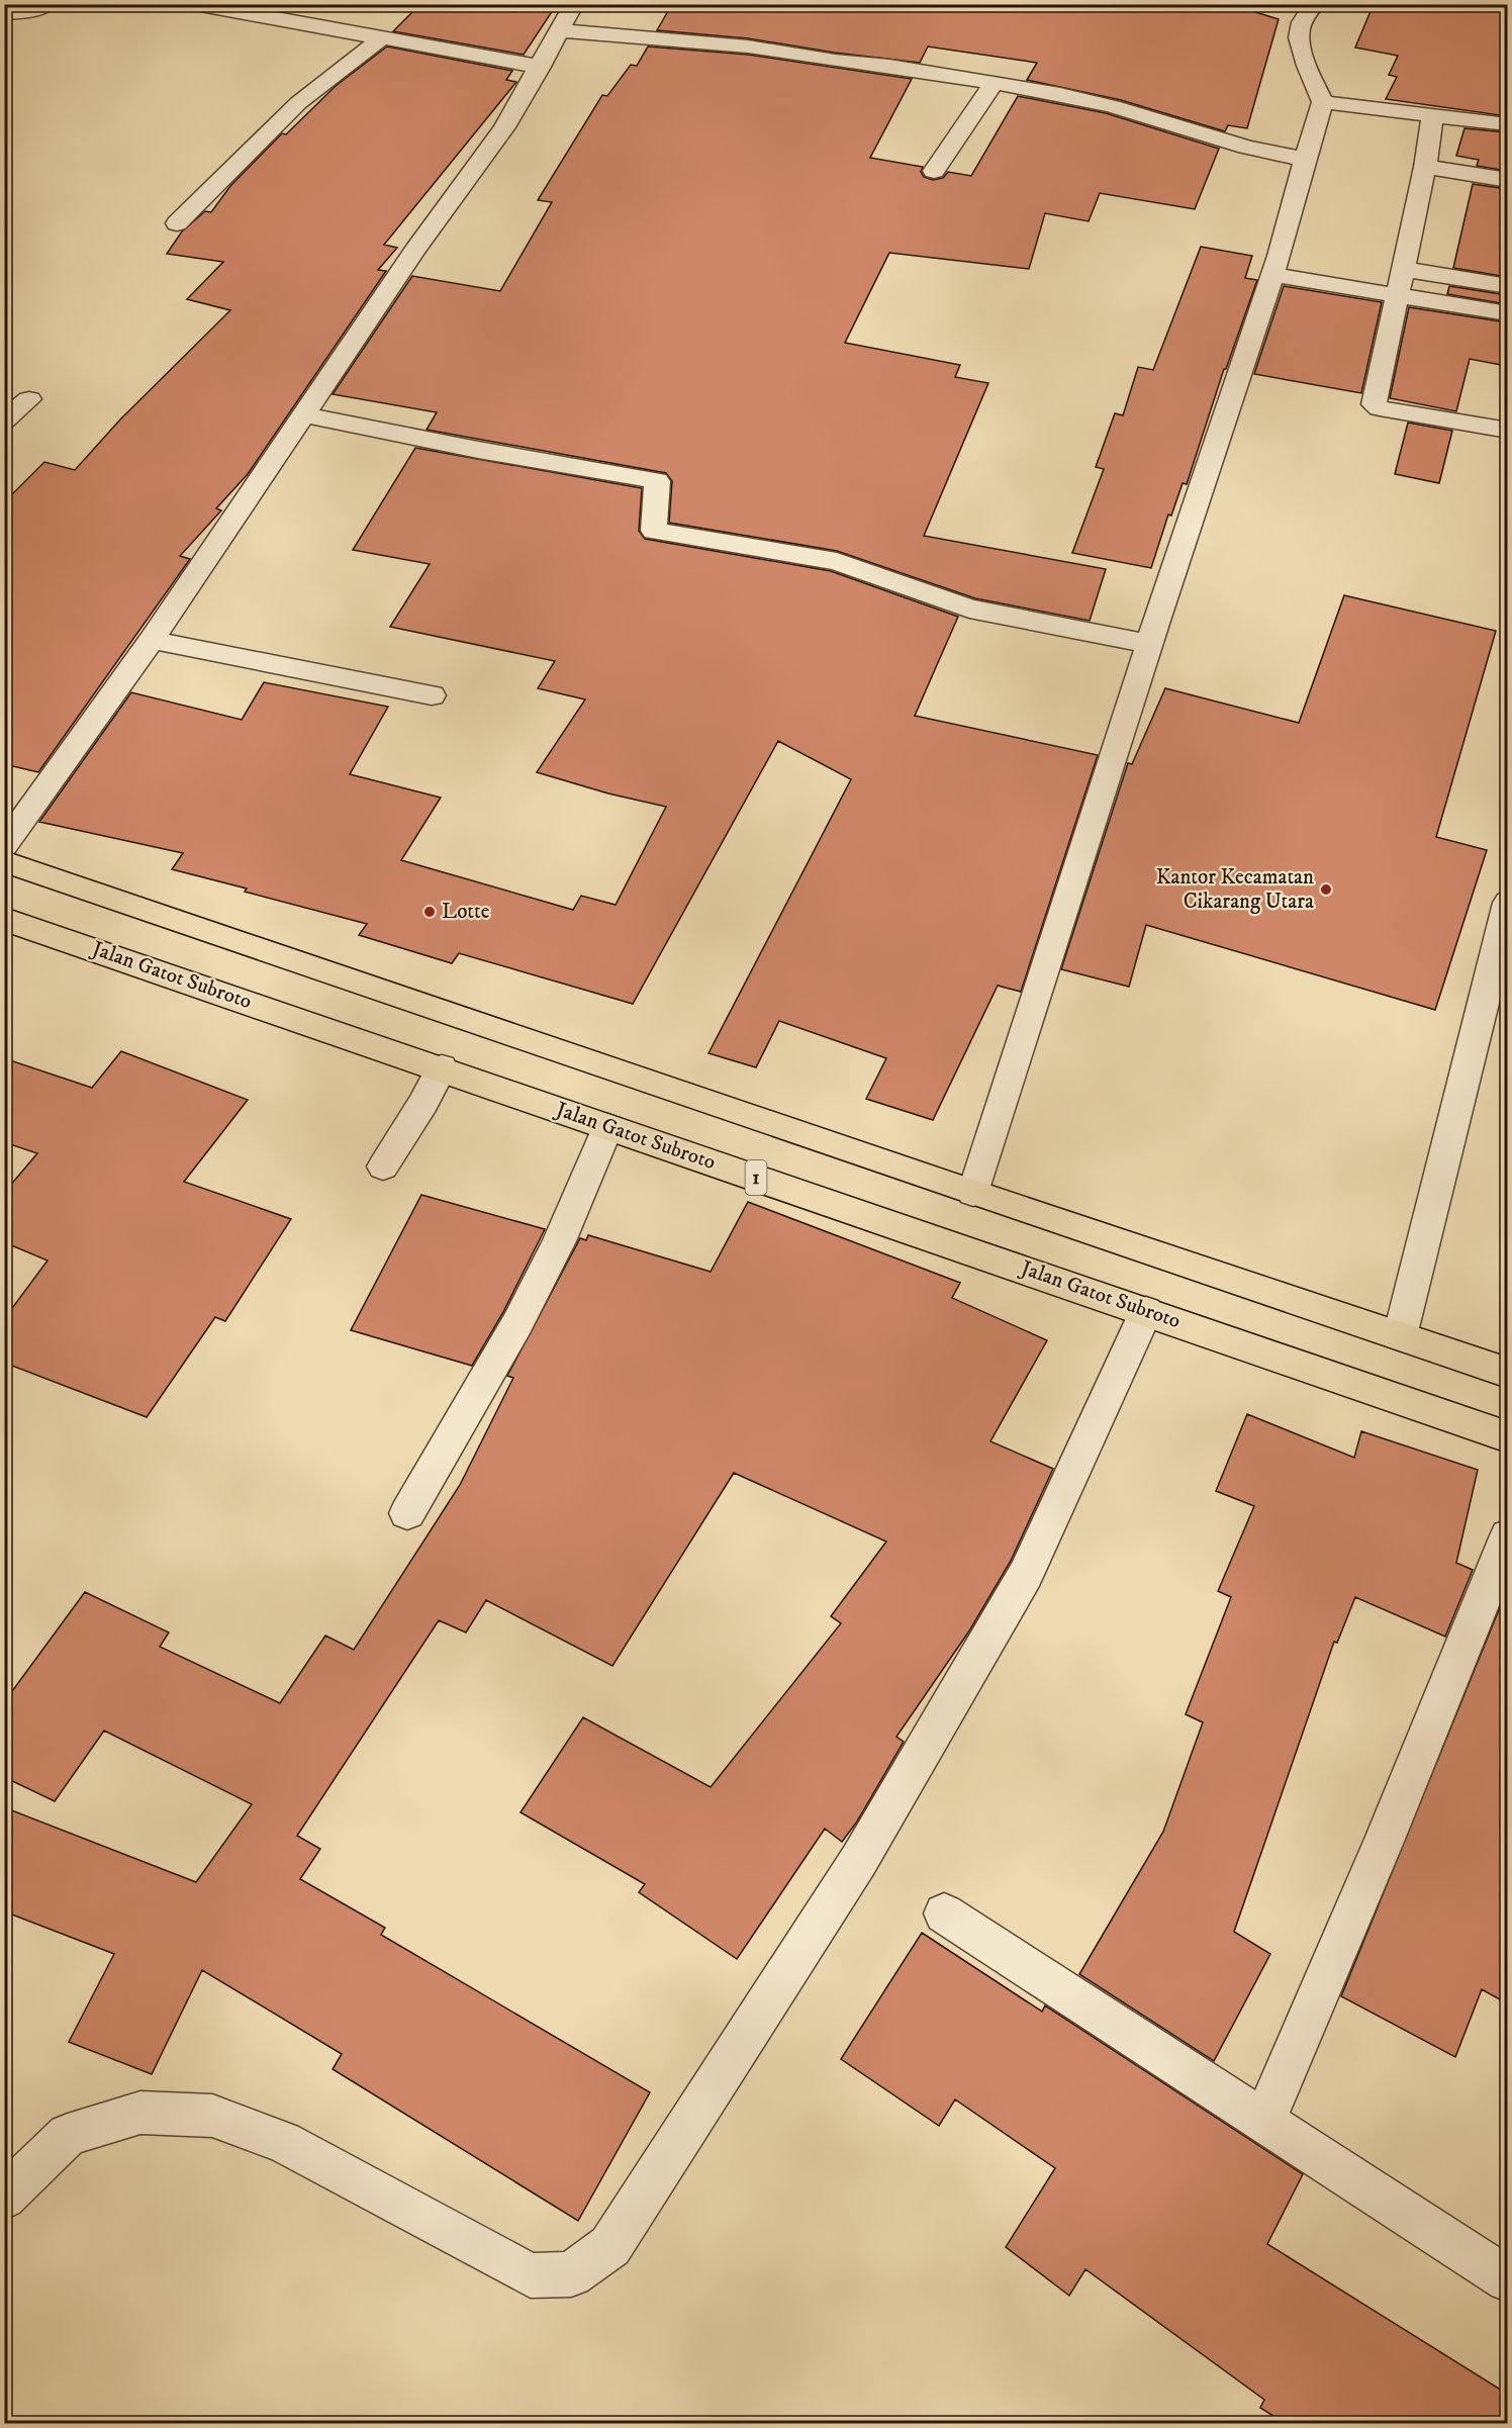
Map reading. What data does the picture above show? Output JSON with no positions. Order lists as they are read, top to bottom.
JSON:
{
  "streets": {
    "highway": ["Jalan Gatot Subroto", "1"]
  },
  "places": ["Kantor Kecamatan Cikarang Utara", "Lotte"]
}
